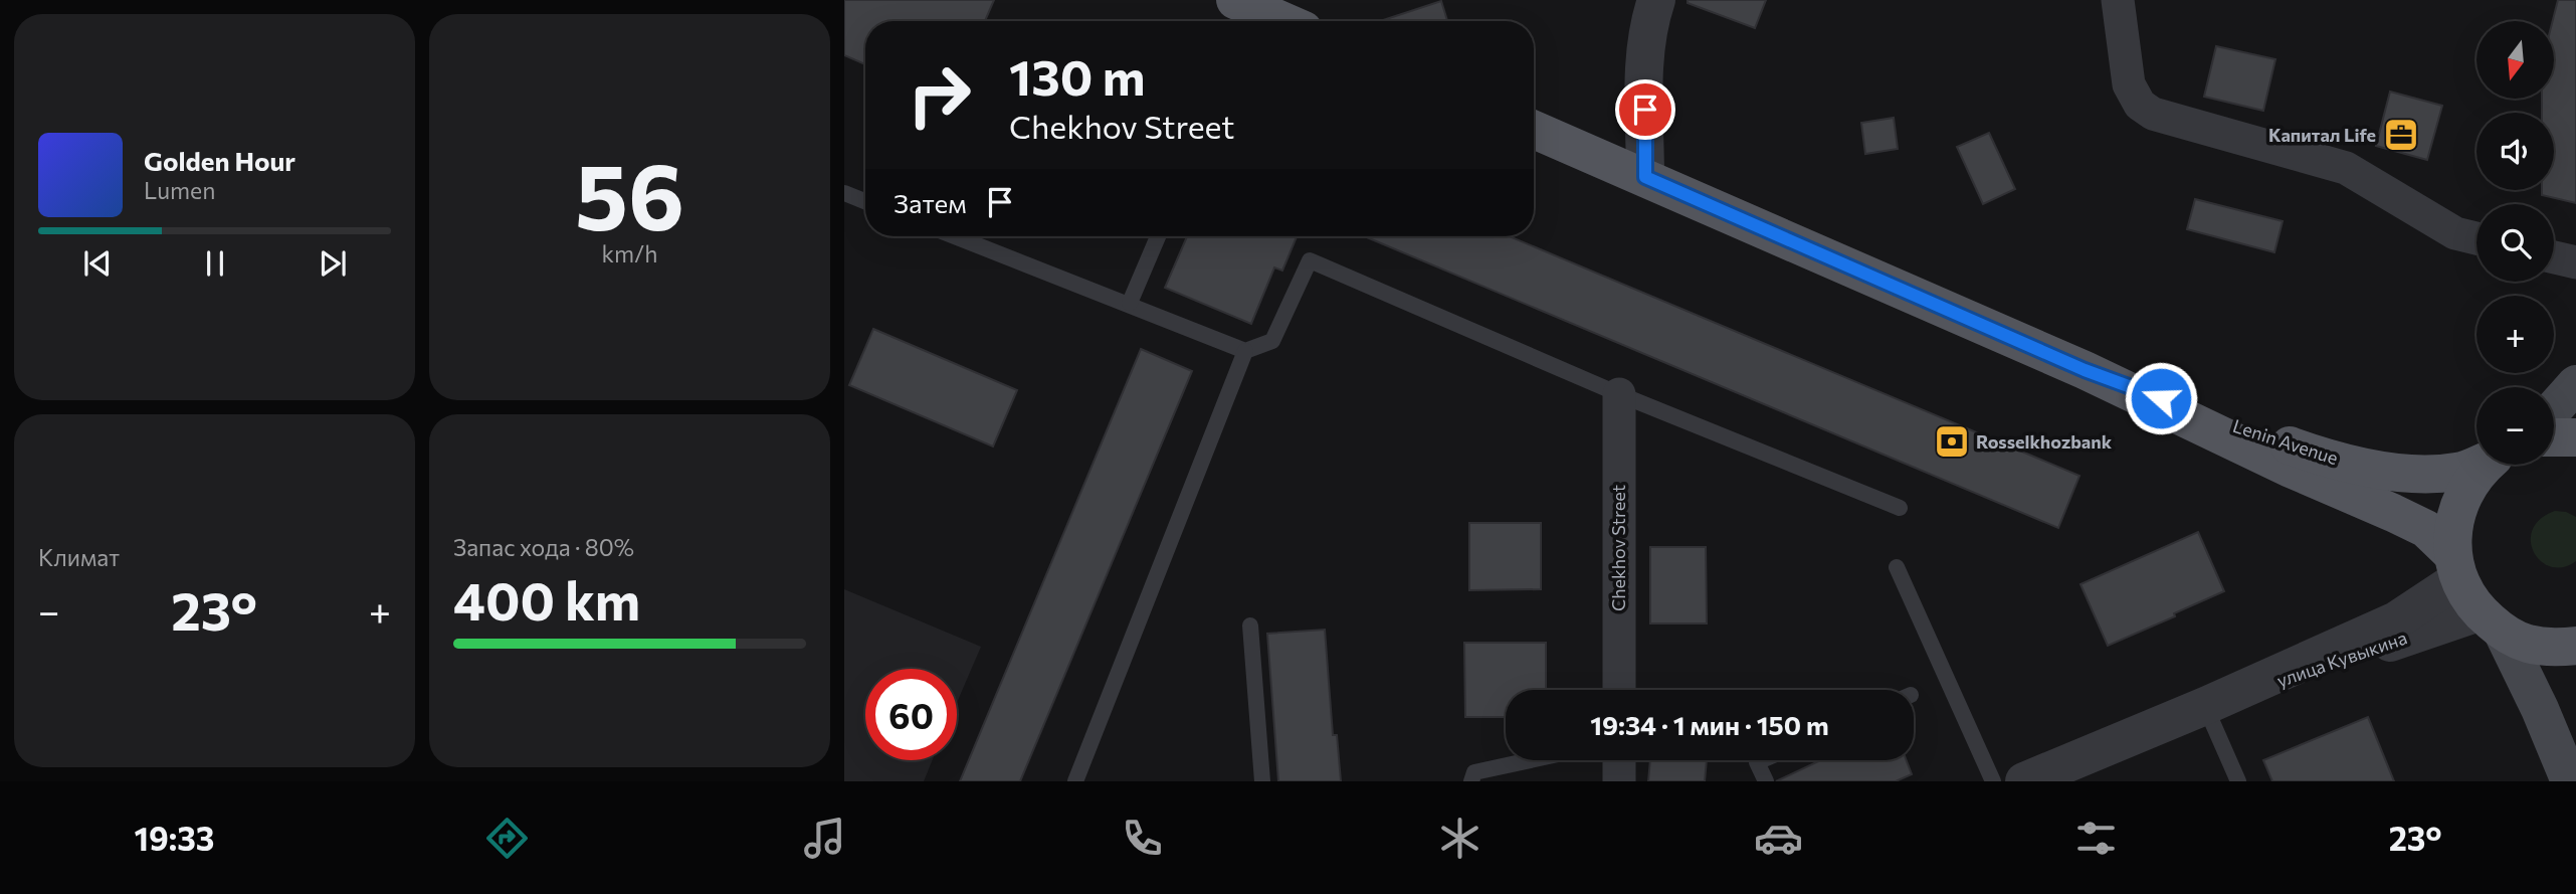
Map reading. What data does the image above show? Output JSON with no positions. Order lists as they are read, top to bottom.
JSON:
{
  "streets": {
    "main road": ["Lenin Avenue"],
    "street": ["Chekhov Street", "улица Кувыкина"]
  },
  "crossings": [
    ["Lenin Avenue", "улица Кувыкина"]
  ],
  "places": {
    "office": ["Капитал Life"],
    "bank": ["Rosselkhozbank"]
  },
  "north": "bottom",
  "page": {
    "tile": [
      ["56", "km/h"],
      "Климат",
      ["Запас хода · 80%", "400 km"]
    ],
    "map_buttons": ["+", "−"],
    "turn": ["130 m", "Chekhov Street"],
    "song": ["Golden Hour", "Lumen"],
    "then": "Затем",
    "heat": ["−", "23°", "+"],
    "limit": "60",
    "trip": "19:34 · 1 мин · 150 m",
    "tabs": ["19:33", "23°"]
  }
}
